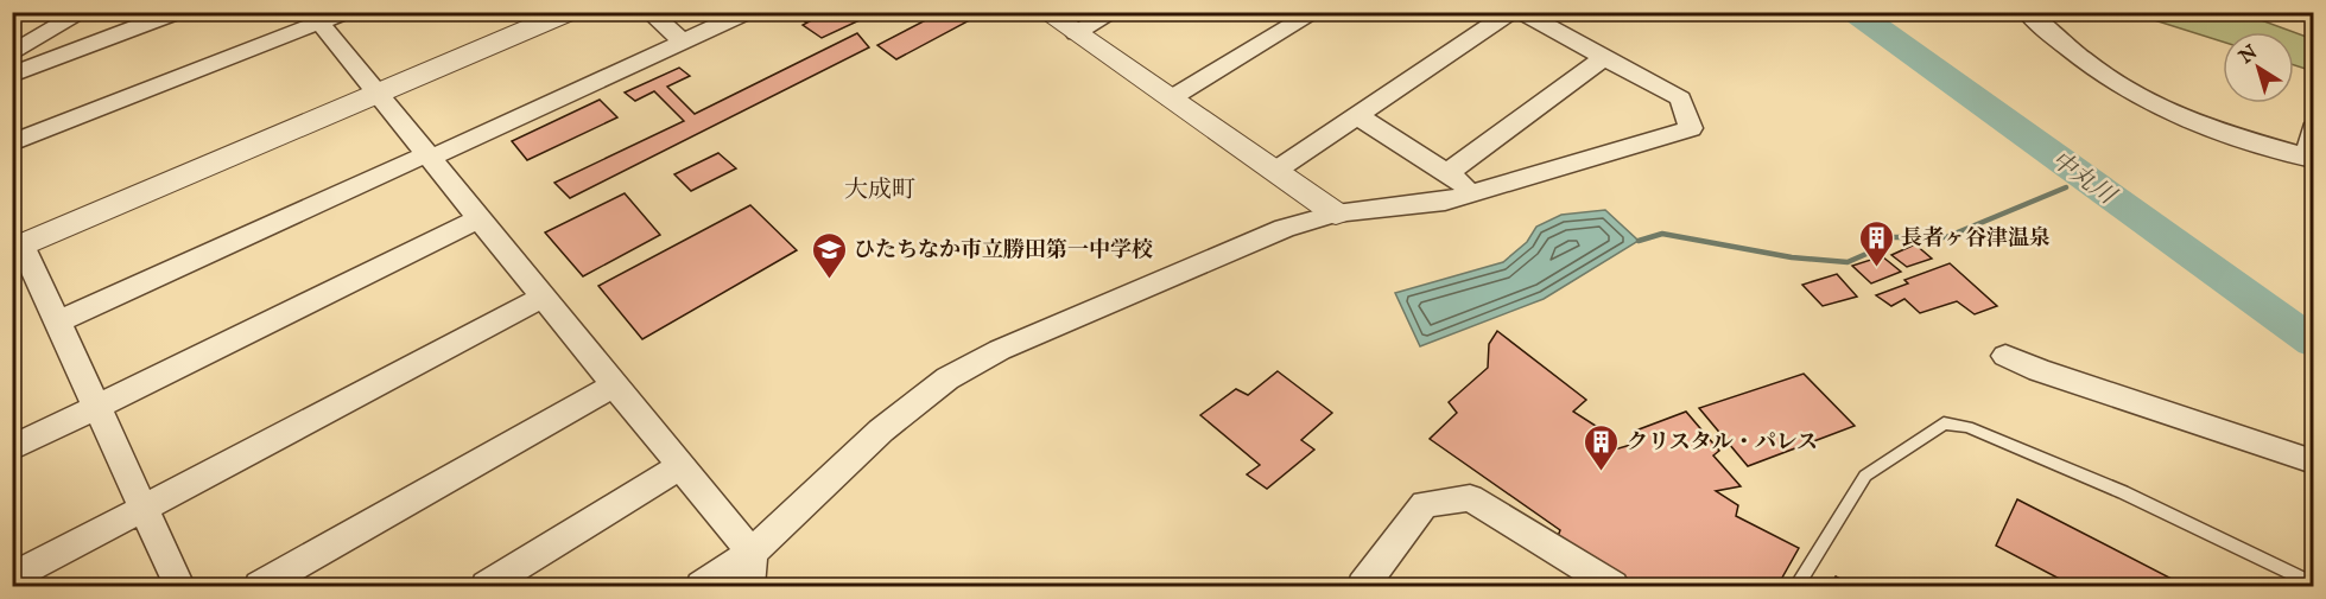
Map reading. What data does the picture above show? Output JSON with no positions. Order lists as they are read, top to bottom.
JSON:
{
  "districts": ["大成町"],
  "water": ["中丸川"],
  "places": {
    "building": ["長者ヶ谷津温泉", "クリスタル・パレス"],
    "school or university": ["ひたちなか市立勝田第一中学校"]
  },
  "north": "top left"
}
